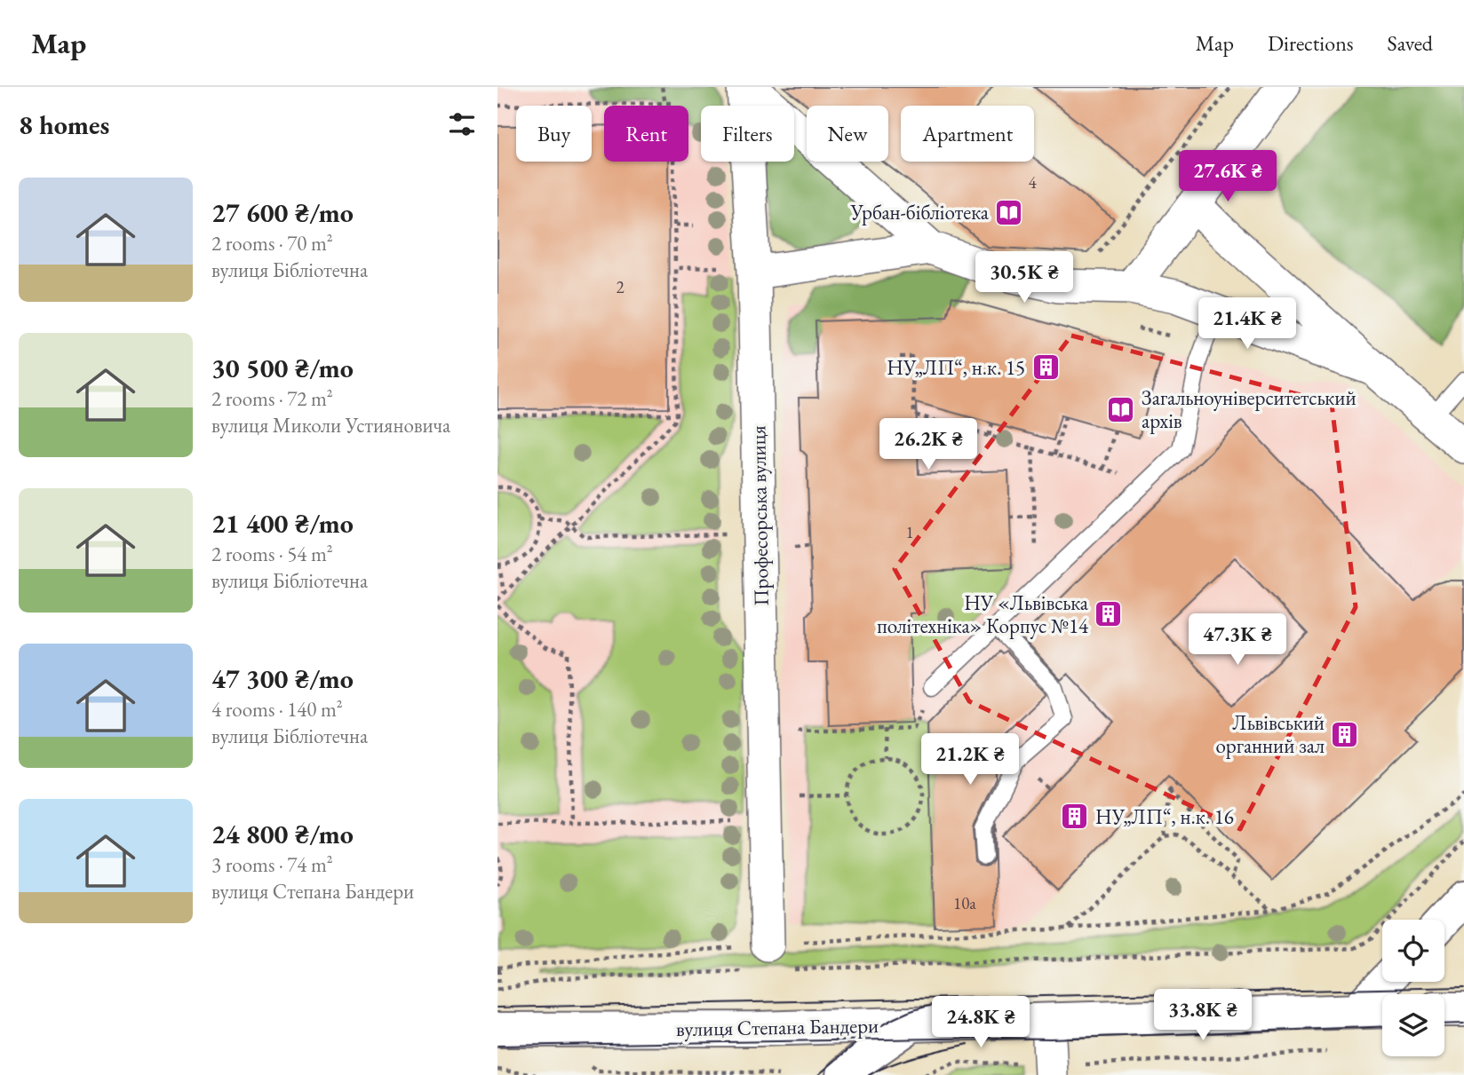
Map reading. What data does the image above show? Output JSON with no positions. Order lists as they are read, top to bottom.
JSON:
{
  "streets": {
    "main road": ["вулиця Степана Бандери"],
    "street": ["Професорська вулиця"]
  },
  "places": {
    "library": ["Урбан-бібліотека", "Загальноуніверситетський архів"],
    "building": [
      "НУ„ЛП“, н.к. 15",
      "НУ «Львівська політехніка» Корпус №14",
      "Львівський органний зал",
      "НУ„ЛП“, н.к. 16"
    ]
  },
  "house_numbers": [
    "4",
    "2",
    "1",
    "10а"
  ],
  "page": {
    "header": "Map",
    "nav": ["Map", "Directions", "Saved"],
    "heading": "8 homes",
    "chip": [
      "Buy",
      "Rent",
      "Filters",
      "New",
      "Apartment"
    ],
    "price": [
      "27.6K ₴",
      "30.5K ₴",
      "21.4K ₴",
      "26.2K ₴",
      "47.3K ₴",
      "21.2K ₴",
      "33.8K ₴",
      "24.8K ₴"
    ],
    "list": [
      {
        "name": "27 600 ₴/mo",
        "note": "2 rooms · 70 m² · вулиця Бібліотечна"
      },
      {
        "name": "30 500 ₴/mo",
        "note": "2 rooms · 72 m² · вулиця Миколи Устияновича"
      },
      {
        "name": "21 400 ₴/mo",
        "note": "2 rooms · 54 m² · вулиця Бібліотечна"
      },
      {
        "name": "47 300 ₴/mo",
        "note": "4 rooms · 140 m² · вулиця Бібліотечна"
      },
      {
        "name": "24 800 ₴/mo",
        "note": "3 rooms · 74 m² · вулиця Степана Бандери"
      }
    ]
  }
}
